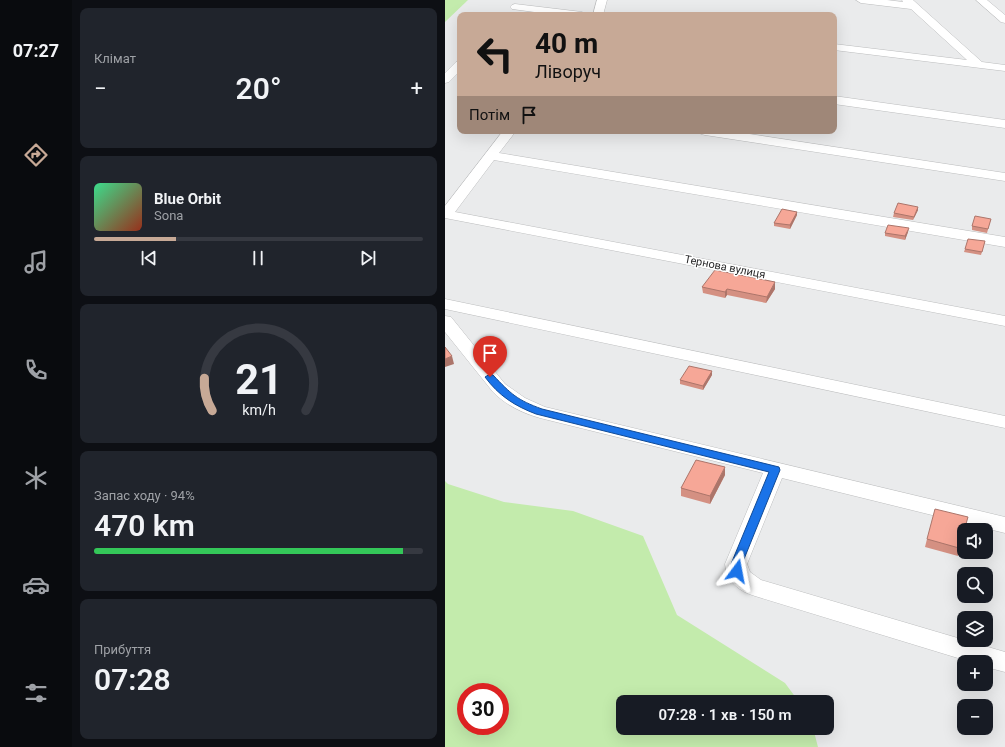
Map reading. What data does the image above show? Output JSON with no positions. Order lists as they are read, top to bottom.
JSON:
{
  "streets": {
    "street": ["Тернова вулиця"]
  },
  "page": {
    "tabs": "07:27",
    "tile": [
      "Клімат",
      ["Запас ходу · 94%", "470 km"],
      ["Прибуття", "07:28"]
    ],
    "turn": ["40 m", "Ліворуч"],
    "heat": ["−", "20°", "+"],
    "then": "Потім",
    "song": ["Blue Orbit", "Sona"],
    "map_buttons": ["+", "−"],
    "limit": "30",
    "trip": "07:28 · 1 хв · 150 m",
    "gauge": ["21", "km/h"]
  }
}
